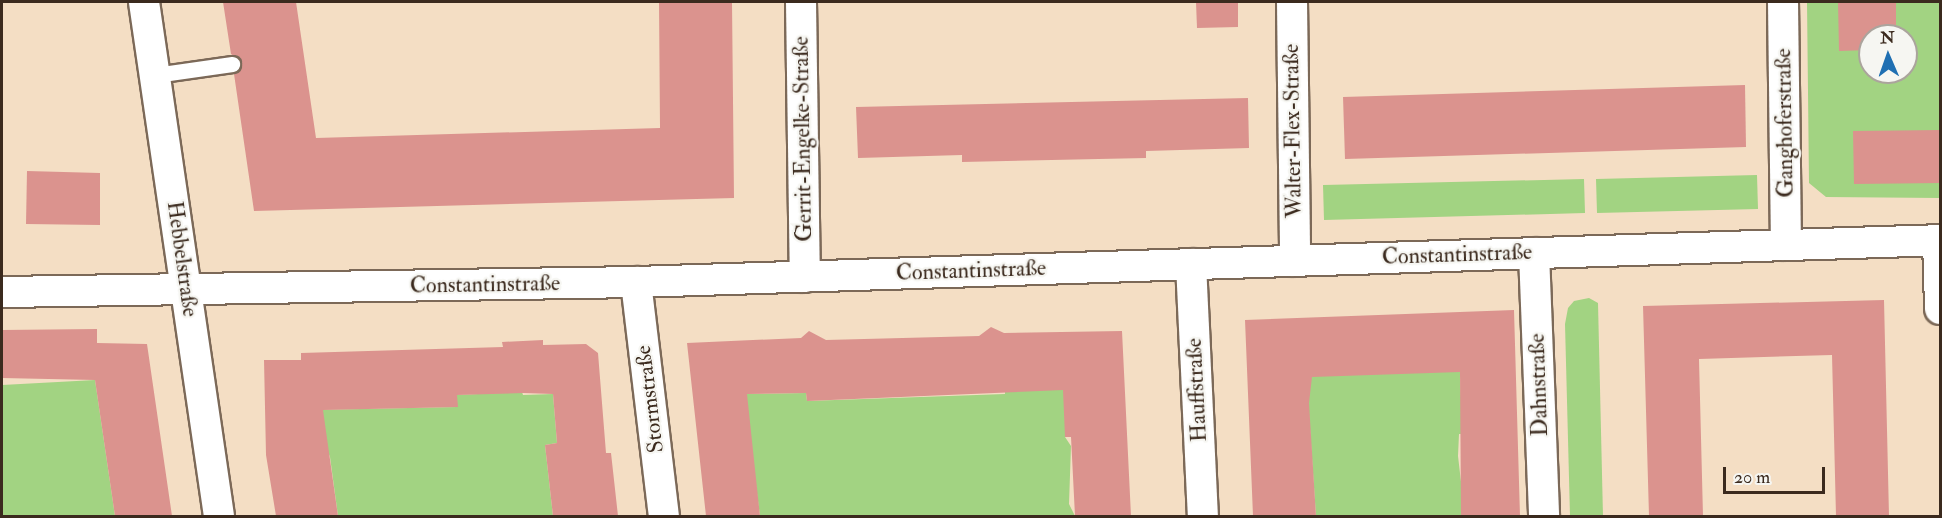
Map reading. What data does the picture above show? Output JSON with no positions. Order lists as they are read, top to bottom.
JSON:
{
  "streets": {
    "street": [
      "Ganghoferstraße",
      "Walter-Flex-Straße",
      "Gerrit-Engelke-Straße",
      "Constantinstraße",
      "Hebbelstraße",
      "Dahnstraße",
      "Hauffstraße",
      "Stormstraße"
    ]
  },
  "crossings": [
    ["Ganghoferstraße", "Constantinstraße"],
    ["Walter-Flex-Straße", "Constantinstraße"],
    ["Gerrit-Engelke-Straße", "Constantinstraße"],
    ["Constantinstraße", "Hebbelstraße"],
    ["Constantinstraße", "Dahnstraße"],
    ["Constantinstraße", "Hauffstraße"],
    ["Constantinstraße", "Stormstraße"]
  ],
  "scale_bar": "20 m",
  "north": "top"
}
